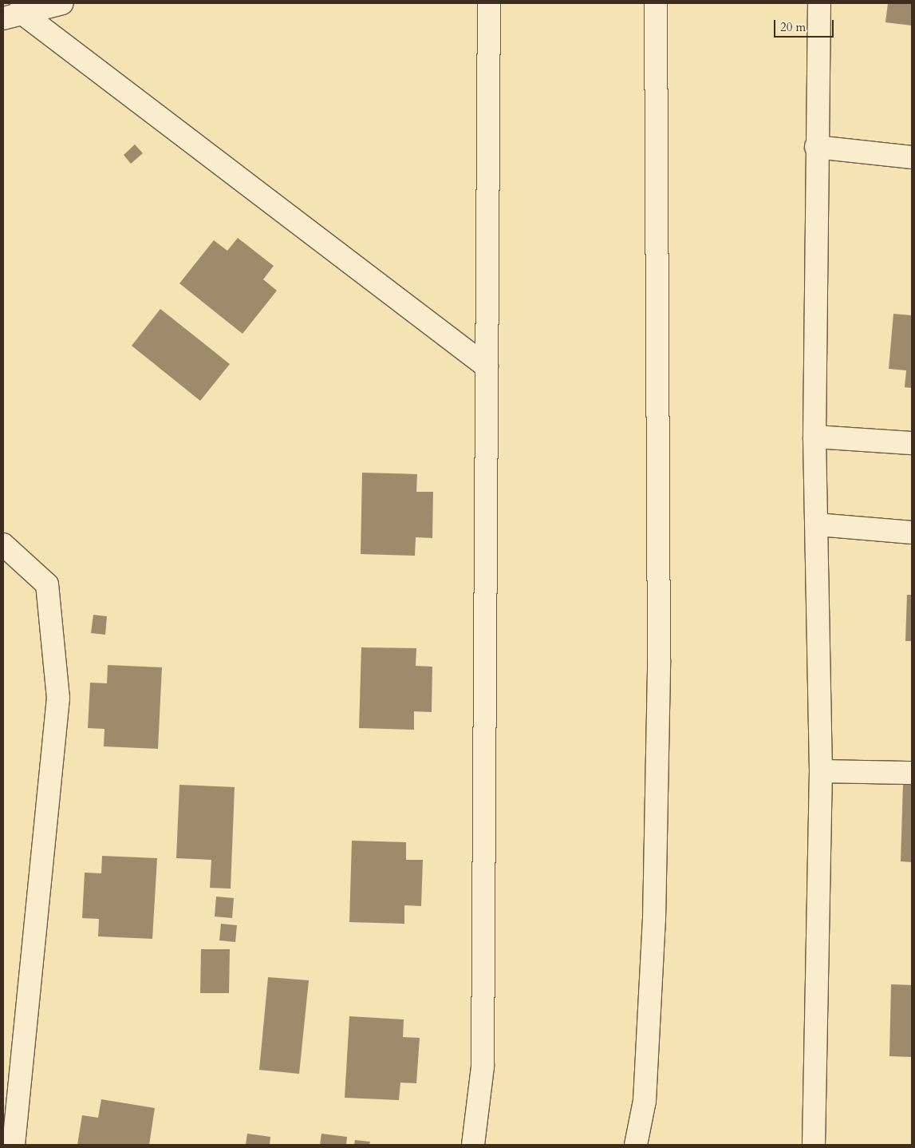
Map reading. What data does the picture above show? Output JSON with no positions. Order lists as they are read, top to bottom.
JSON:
{
  "scale_bar": "20 m"
}
